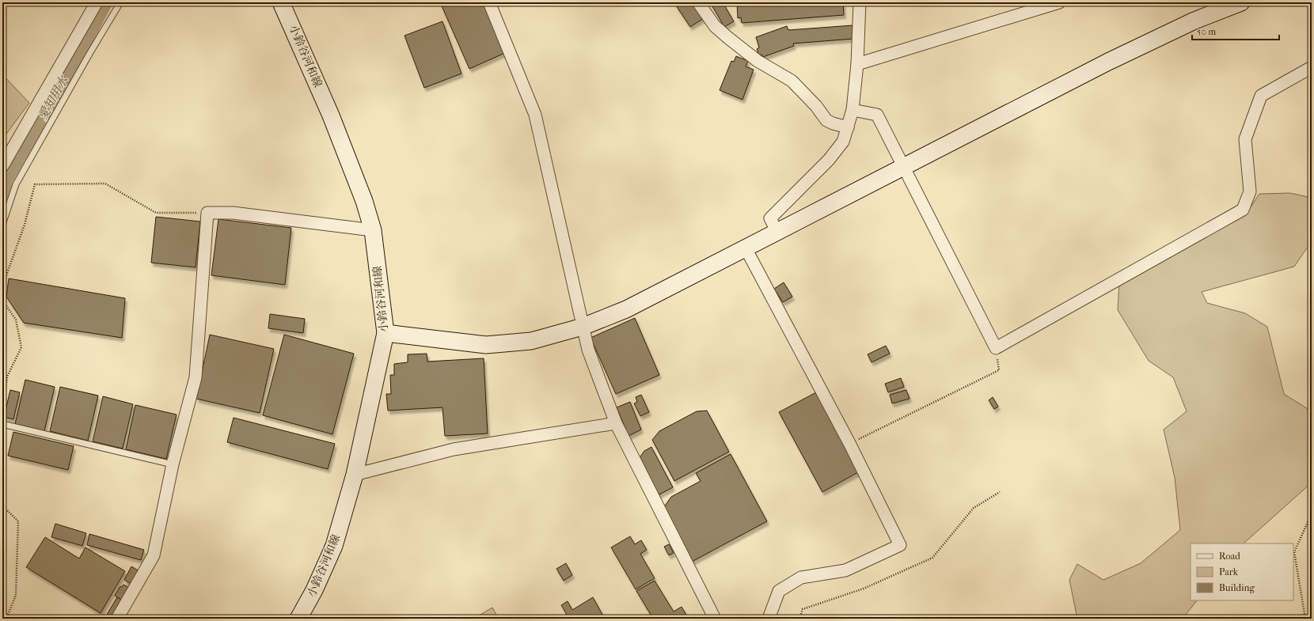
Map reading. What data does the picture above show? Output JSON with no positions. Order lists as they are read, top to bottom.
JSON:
{
  "streets": {
    "street": ["小鈴谷河和線"]
  },
  "water": ["愛知用水"],
  "legend": ["Road", "Park", "Building"],
  "scale_bar": "50 m"
}
